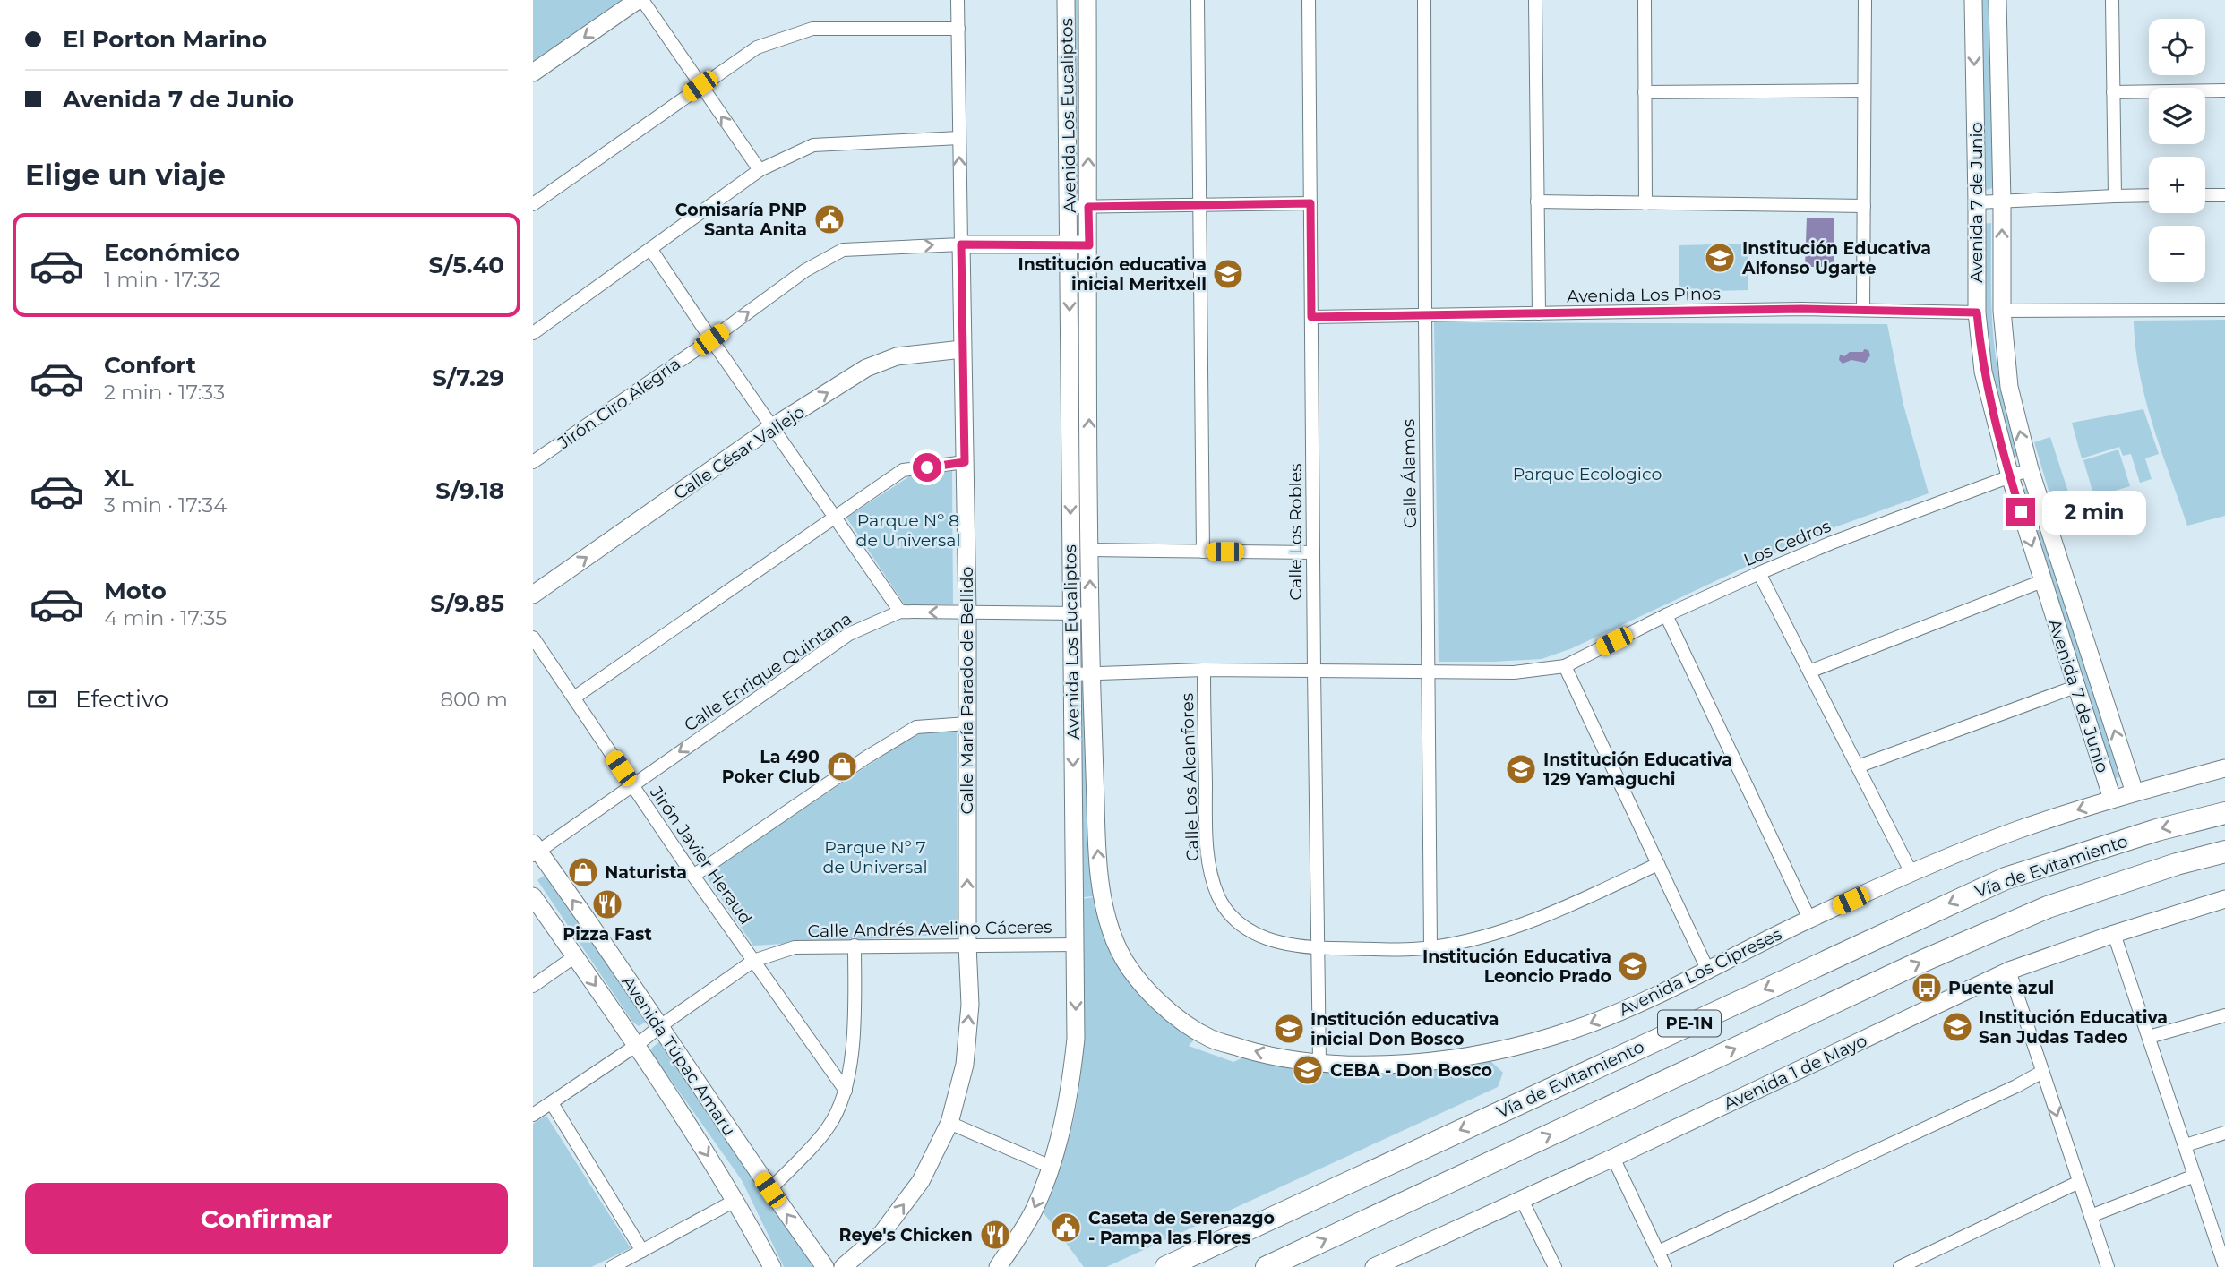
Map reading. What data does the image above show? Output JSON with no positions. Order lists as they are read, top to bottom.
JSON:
{
  "streets": {
    "highway": ["Vía de Evitamiento", "PE-1N"],
    "street": [
      "Avenida Los Eucaliptos",
      "Avenida 7 de Junio",
      "Avenida Los Pinos",
      "Jirón Ciro Alegría",
      "Calle César Vallejo",
      "Calle Álamos",
      "Calle Los Robles",
      "Los Cedros",
      "Calle Enrique Quintana",
      "Calle María Parado de Bellido",
      "Calle Los Alcanfores",
      "Jirón Javier Heraud",
      "Calle Andrés Avelino Cáceres",
      "Avenida Los Cipreses",
      "Avenida Túpac Amaru",
      "Avenida 1 de Mayo"
    ]
  },
  "crossings": [
    ["Avenida Los Eucaliptos", "Jirón Ciro Alegría"],
    ["Avenida Los Eucaliptos", "Los Cedros"],
    ["Avenida Los Eucaliptos", "Calle Enrique Quintana"],
    ["Avenida Los Eucaliptos", "Calle Andrés Avelino Cáceres"],
    ["Avenida Los Eucaliptos", "Avenida Los Cipreses"],
    ["Avenida 7 de Junio", "Avenida Los Pinos"],
    ["Avenida 7 de Junio", "Los Cedros"],
    ["Avenida 7 de Junio", "Avenida Los Cipreses"],
    ["Avenida Los Pinos", "Calle Álamos"],
    ["Avenida Los Pinos", "Calle Los Robles"],
    ["Jirón Ciro Alegría", "Calle María Parado de Bellido"],
    ["Calle César Vallejo", "Calle María Parado de Bellido"],
    ["Calle Álamos", "Los Cedros"],
    ["Calle Álamos", "Calle Los Alcanfores"],
    ["Calle Los Robles", "Los Cedros"],
    ["Calle Los Robles", "Calle Los Alcanfores"],
    ["Calle Los Robles", "Avenida Los Cipreses"],
    ["Los Cedros", "Calle Los Alcanfores"],
    ["Calle Enrique Quintana", "Calle María Parado de Bellido"],
    ["Calle Enrique Quintana", "Jirón Javier Heraud"],
    ["Calle Enrique Quintana", "Avenida Túpac Amaru"],
    ["Calle María Parado de Bellido", "Calle Andrés Avelino Cáceres"],
    ["Jirón Javier Heraud", "Calle Andrés Avelino Cáceres"],
    ["Calle Andrés Avelino Cáceres", "Avenida Túpac Amaru"]
  ],
  "one_way": ["Calle María Parado de Bellido", "Avenida Los Cipreses"],
  "parks": ["Parque Ecologico", "Parque Nº 8 de Universal", "Parque Nº 7 de Universal"],
  "places": {
    "public building": ["Comisaría PNP Santa Anita", "Caseta de Serenazgo - Pampa las Flores"],
    "school or university": [
      "Institución Educativa Alfonso Ugarte",
      "Institución educativa inicial Meritxell",
      "Institución Educativa 129 Yamaguchi",
      "Institución Educativa Leoncio Prado",
      "Institución Educativa San Judas Tadeo",
      "Institución educativa inicial Don Bosco",
      "CEBA - Don Bosco"
    ],
    "shop": ["La 490 Poker Club", "Naturista"],
    "restaurant": ["Pizza Fast", "Reye's Chicken"],
    "bus stop": ["Puente azul"]
  },
  "page": {
    "banner": ["El Porton Marino", "Avenida 7 de Junio"],
    "map_buttons": ["+", "−"],
    "heading": "Elige un viaje",
    "list": [
      {
        "name": "Económico",
        "note": "1 min · 17:32",
        "value": "S/5.40"
      },
      {
        "name": "Confort",
        "note": "2 min · 17:33",
        "value": "S/7.29"
      },
      {
        "name": "XL",
        "note": "3 min · 17:34",
        "value": "S/9.18"
      },
      {
        "name": "Moto",
        "note": "4 min · 17:35",
        "value": "S/9.85"
      }
    ],
    "bubble": "2 min",
    "pay": ["Efectivo", "800 m"],
    "buttons": "Confirmar"
  }
}
